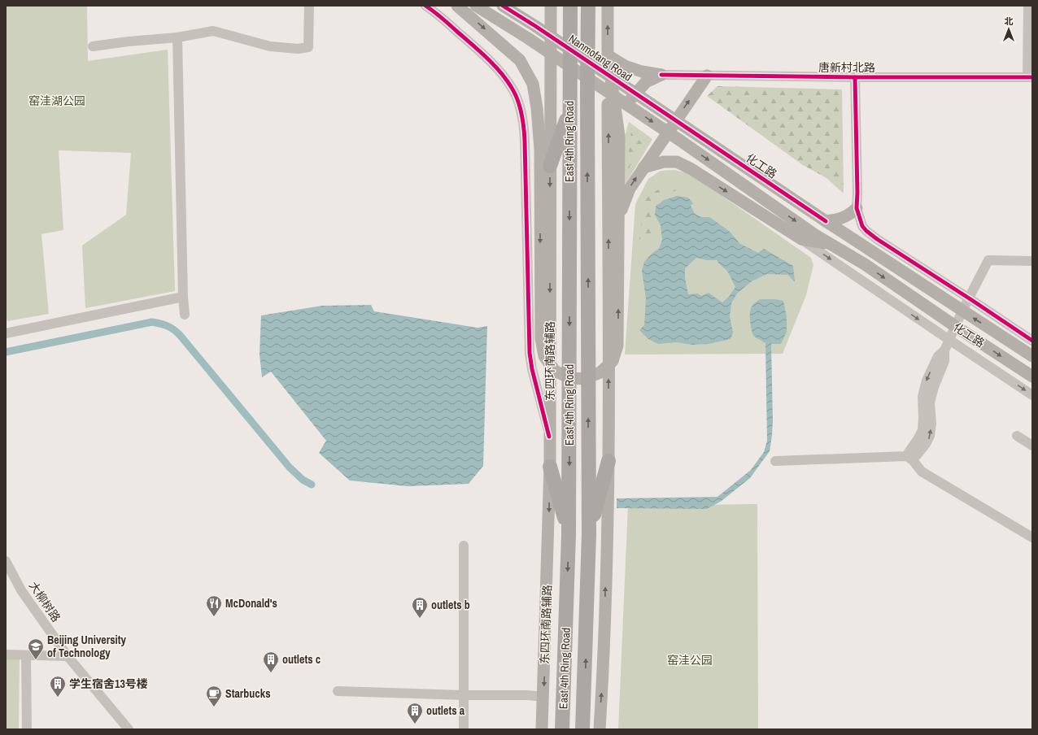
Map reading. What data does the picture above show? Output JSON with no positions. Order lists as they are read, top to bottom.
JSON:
{
  "streets": {
    "highway": ["East 4th Ring Road"],
    "main road": ["Nanmofang Road", "化工路", "东四环南路辅路"],
    "street": ["唐新村北路", "大柳树路"]
  },
  "crossings": [
    ["Nanmofang Road", "化工路"]
  ],
  "parks": ["窑洼湖公园", "窑洼公园"],
  "places": {
    "restaurant": ["McDonald's"],
    "building": [
      "outlets b",
      "outlets c",
      "学生宿舍13号楼",
      "outlets a"
    ],
    "school or university": ["Beijing University of Technology"],
    "cafe": ["Starbucks"]
  },
  "north": "top"
}
